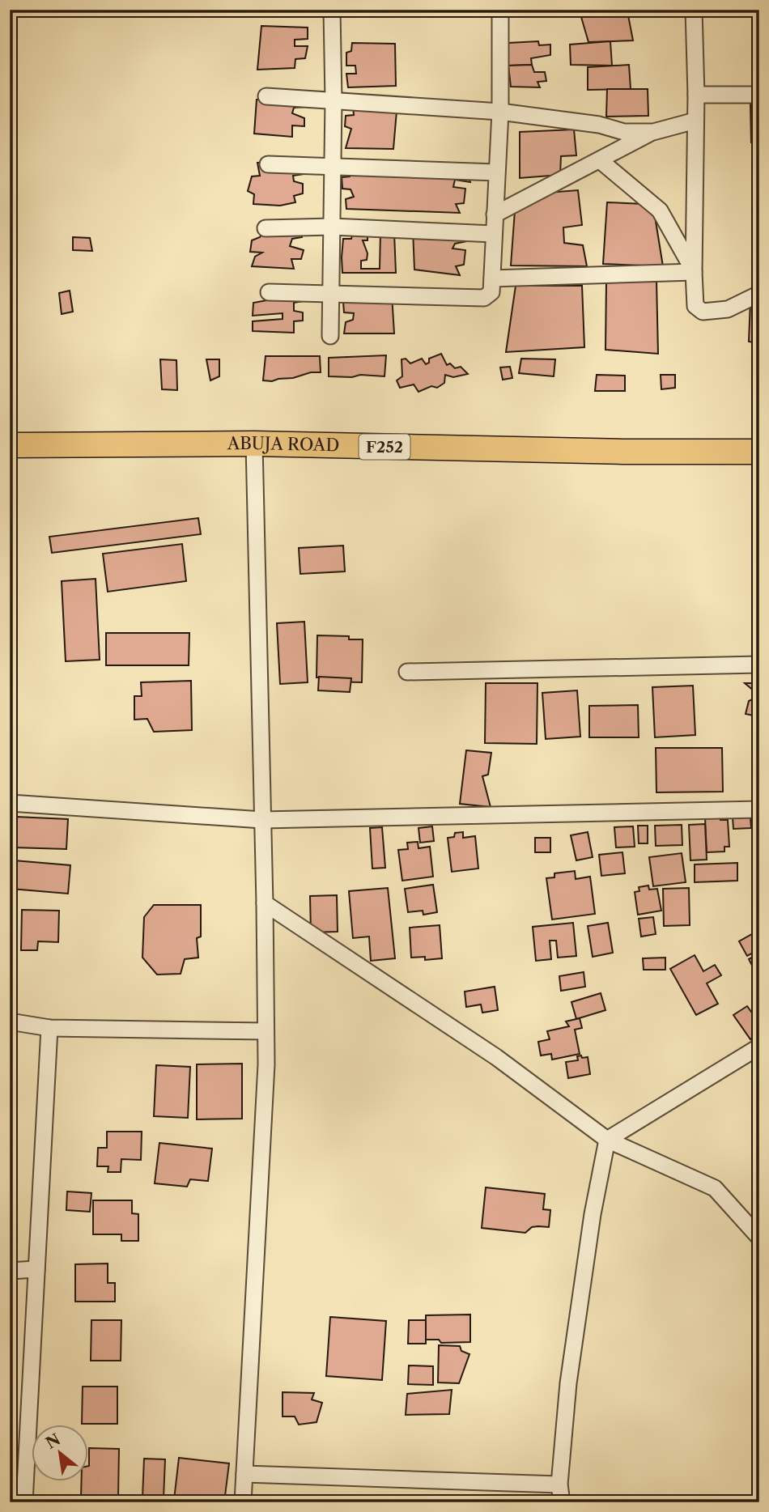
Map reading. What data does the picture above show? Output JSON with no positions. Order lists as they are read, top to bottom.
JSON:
{
  "streets": {
    "main road": ["ABUJA ROAD", "F252"]
  },
  "north": "top left"
}
